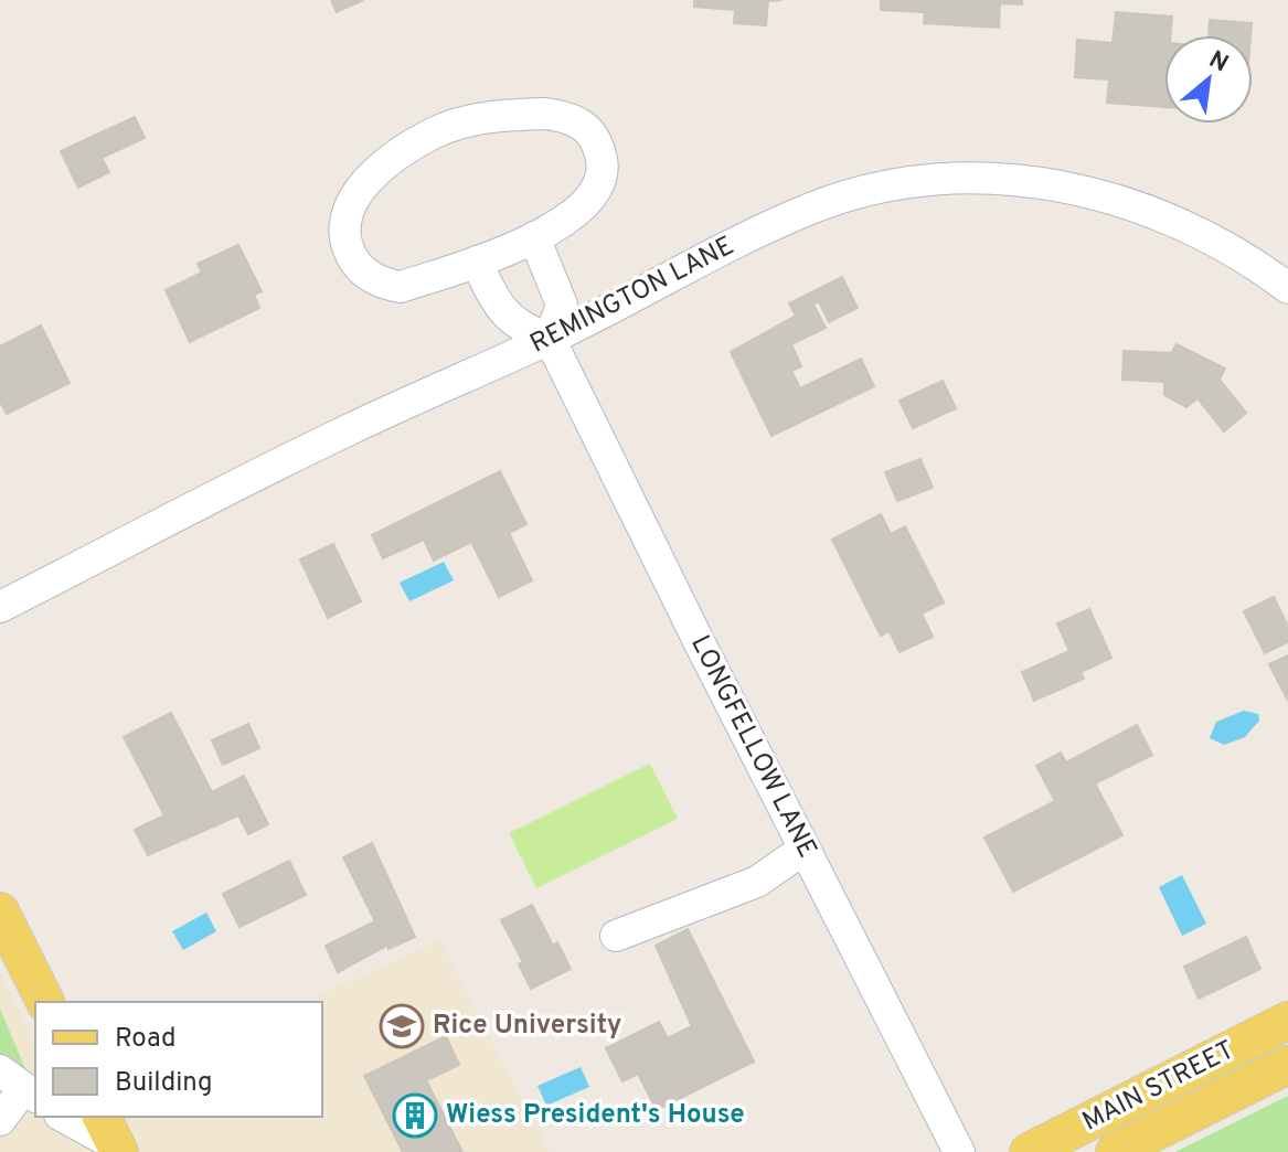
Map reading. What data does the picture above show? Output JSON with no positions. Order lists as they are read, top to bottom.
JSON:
{
  "streets": {
    "main road": ["MAIN STREET"],
    "street": ["REMINGTON LANE", "LONGFELLOW LANE"]
  },
  "crossings": [
    ["REMINGTON LANE", "LONGFELLOW LANE"]
  ],
  "places": {
    "school or university": ["Rice University"],
    "building": ["Wiess President's House"]
  },
  "legend": ["Road", "Building"],
  "north": "top right"
}
